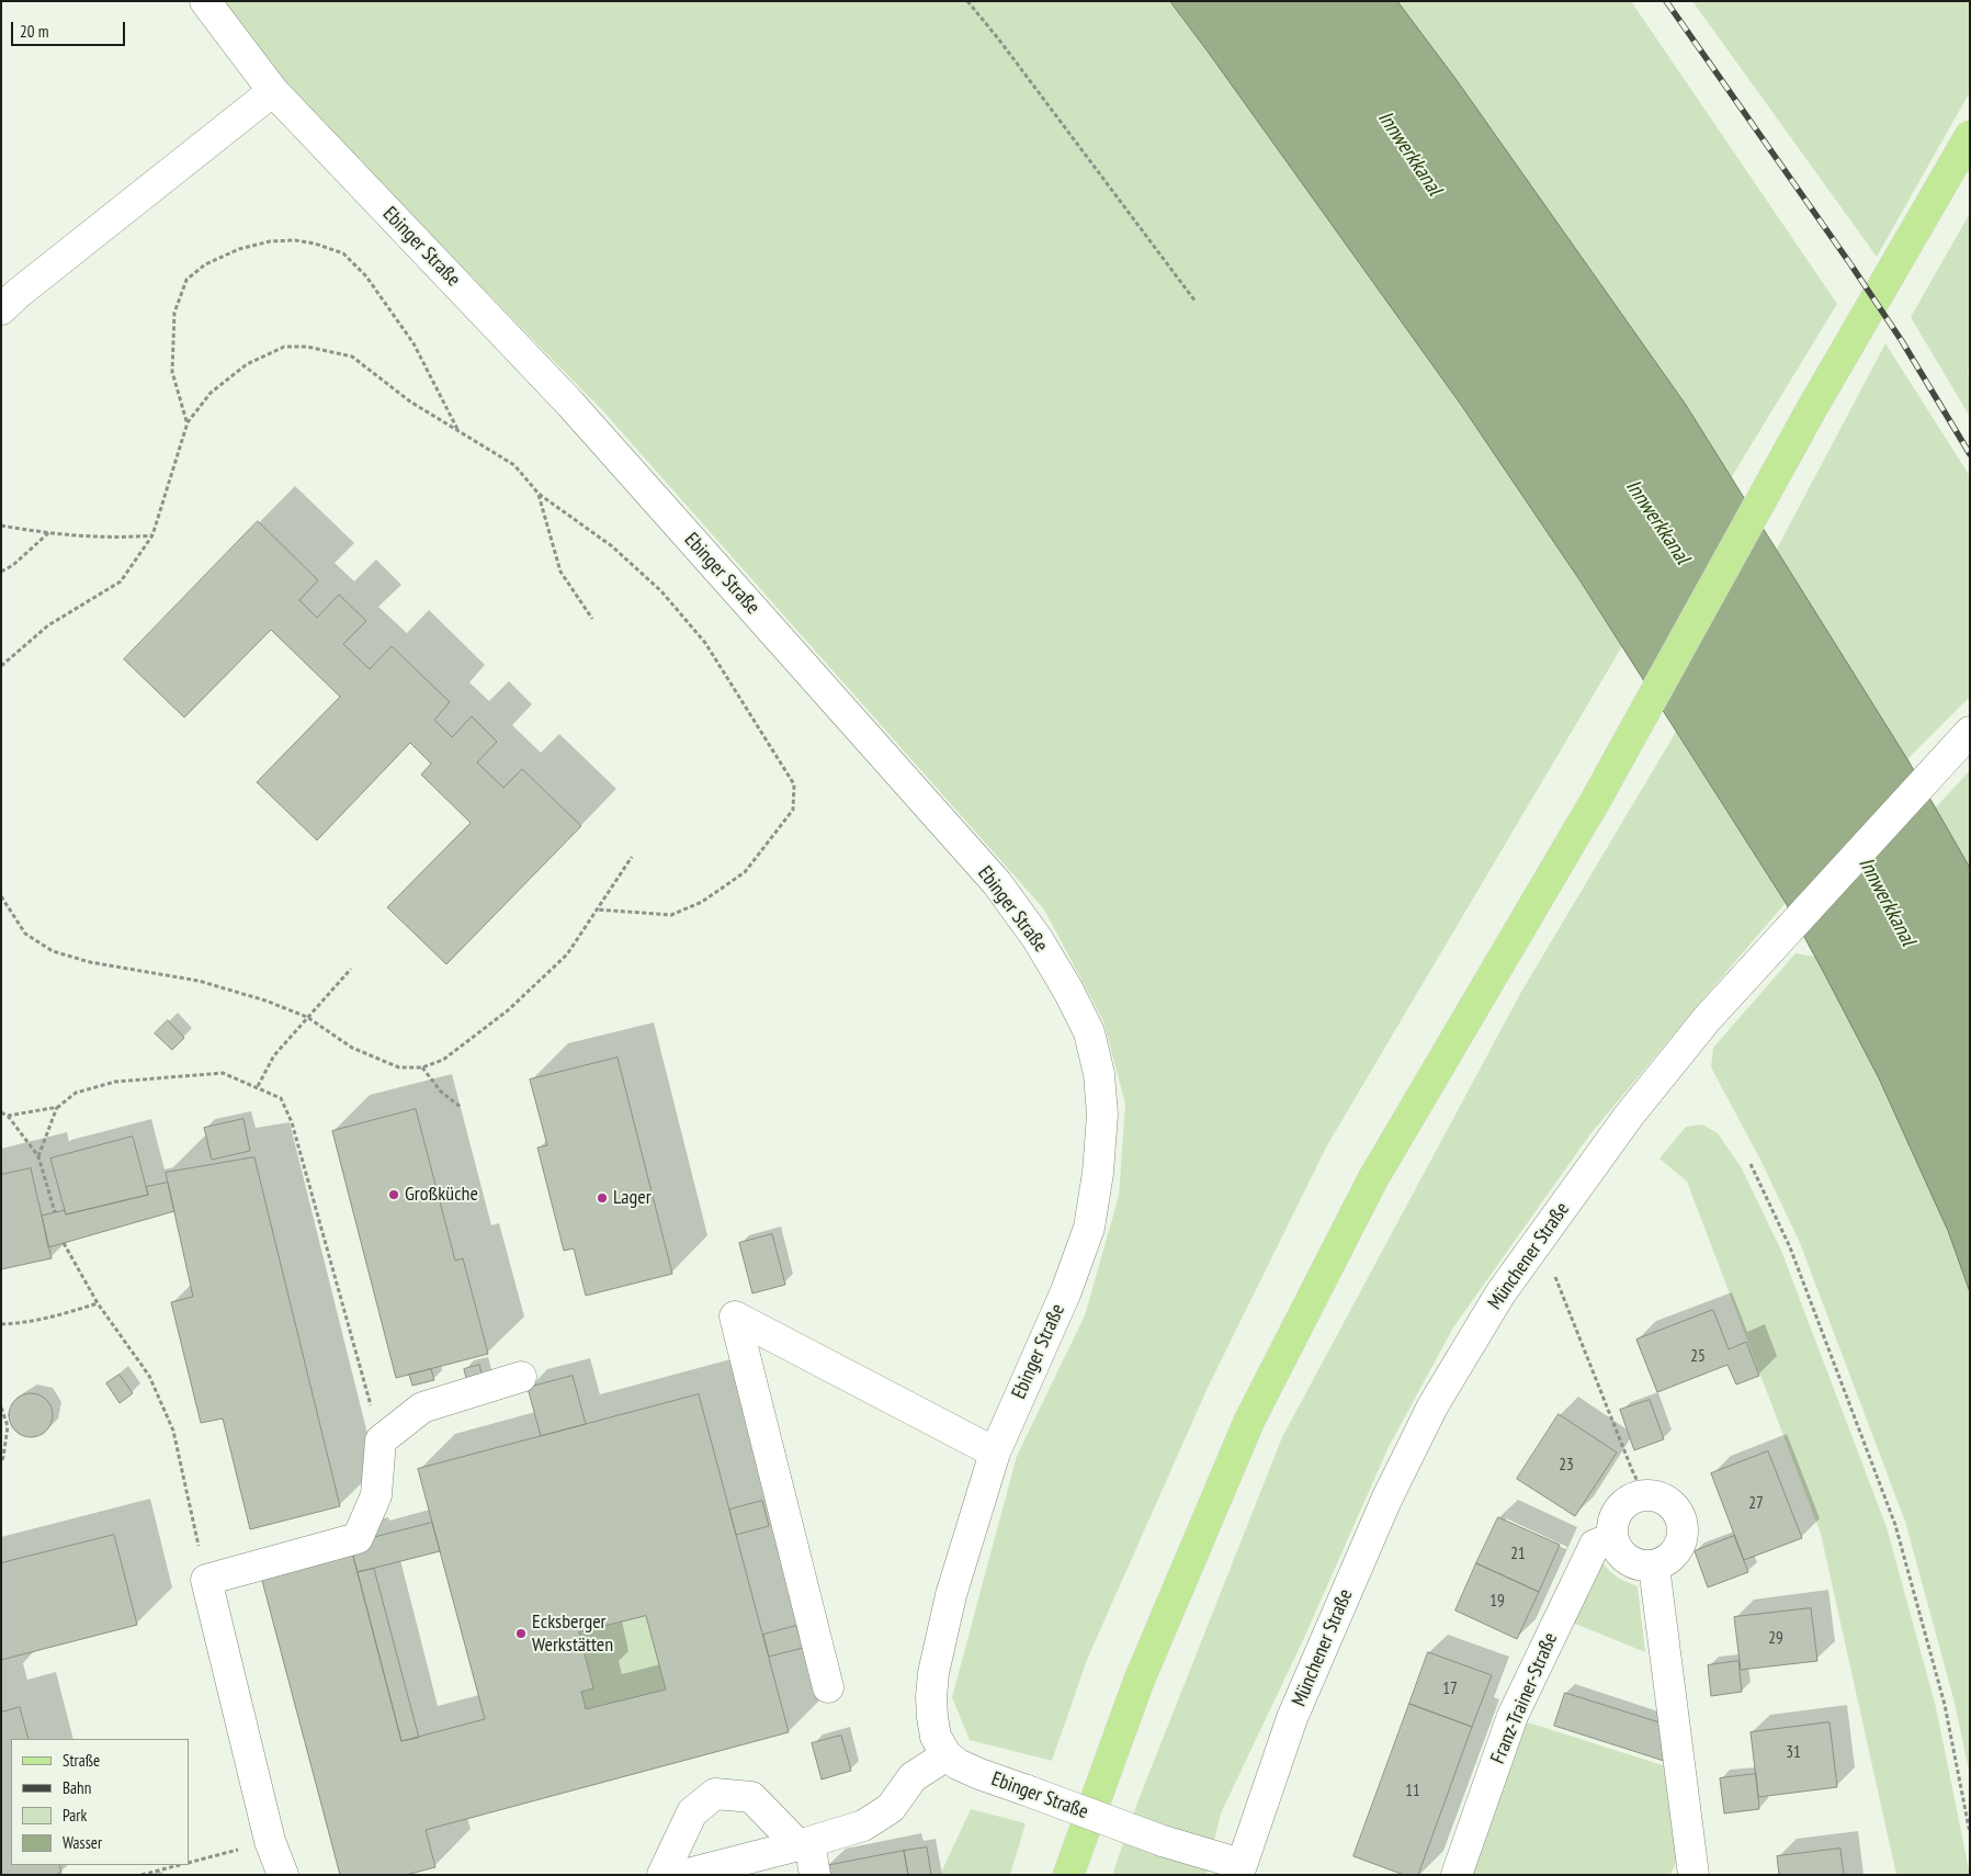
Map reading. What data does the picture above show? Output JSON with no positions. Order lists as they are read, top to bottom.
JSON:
{
  "streets": {
    "street": ["Ebinger Straße", "Münchener Straße", "Franz-Trainer-Straße"]
  },
  "crossings": [
    ["Ebinger Straße", "Münchener Straße"]
  ],
  "water": ["Innwerkkanal"],
  "places": ["Großküche", "Lager", "Ecksberger Werkstätten"],
  "house_numbers": [
    "25",
    "23",
    "27",
    "21",
    "19",
    "29",
    "17",
    "31",
    "11"
  ],
  "legend": [
    "Straße",
    "Bahn",
    "Park",
    "Wasser"
  ],
  "scale_bar": "20 m"
}
